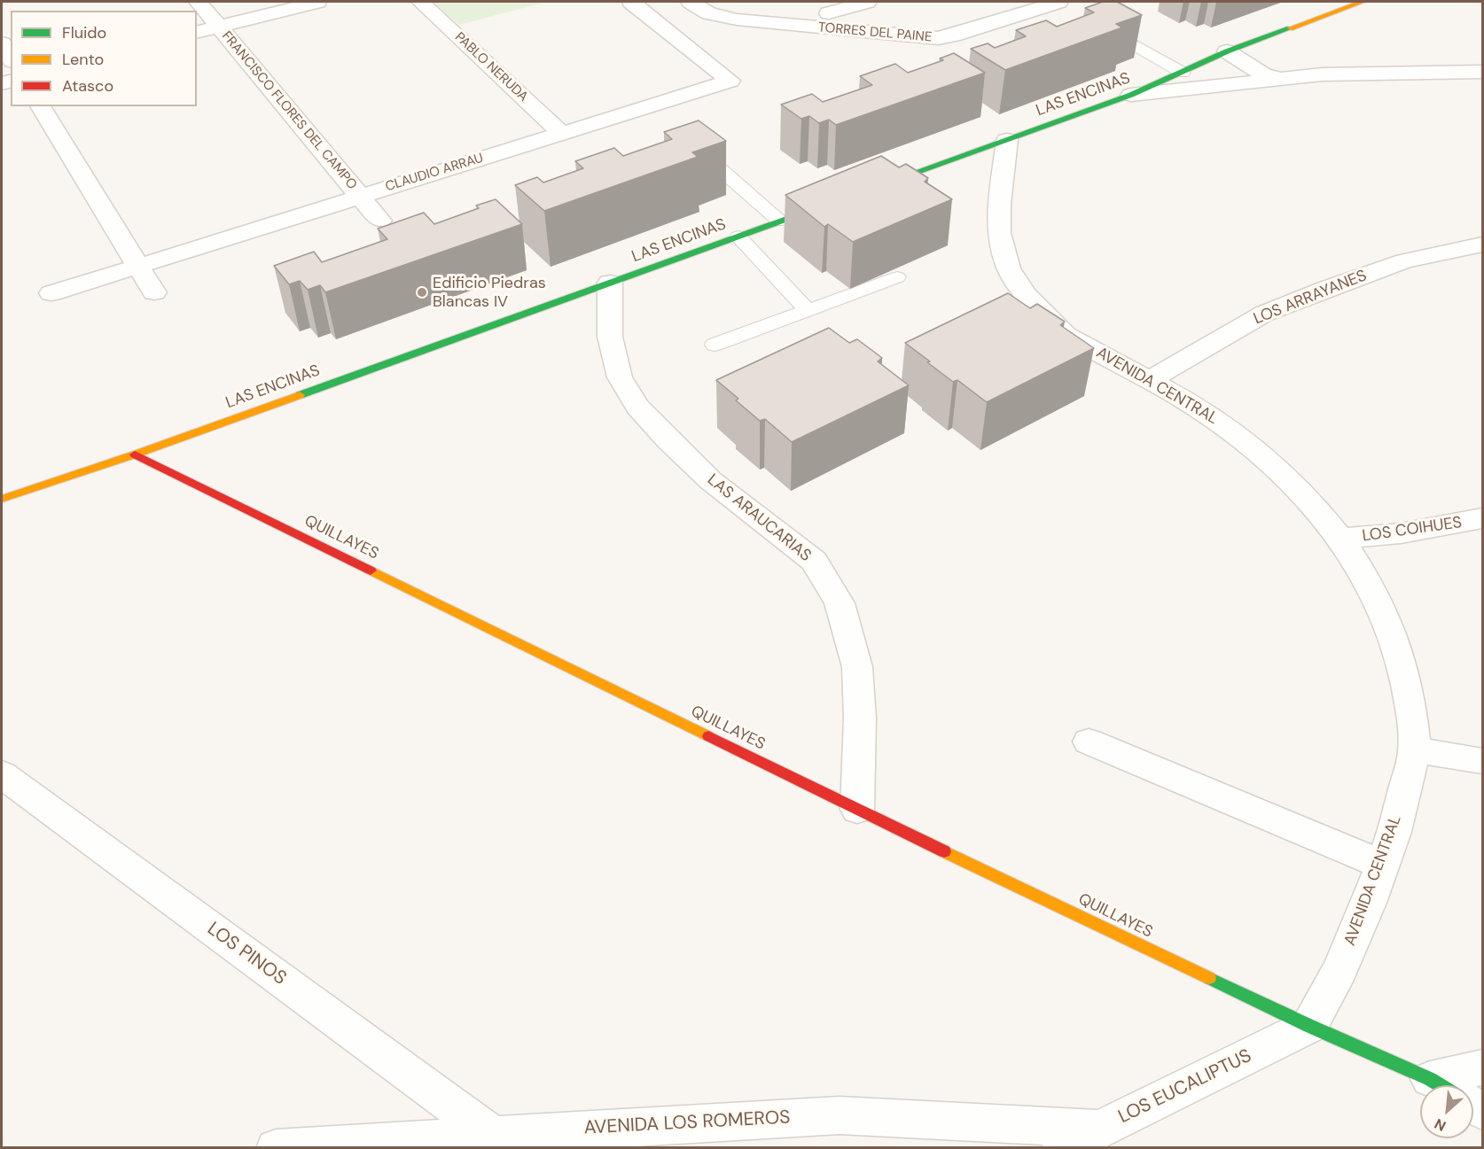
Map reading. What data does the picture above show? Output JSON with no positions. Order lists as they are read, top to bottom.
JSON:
{
  "streets": {
    "street": [
      "TORRES DEL PAINE",
      "PABLO NERUDA",
      "LAS ENCINAS",
      "FRANCISCO FLORES DEL CAMPO",
      "CLAUDIO ARRAU",
      "LOS ARRAYANES",
      "AVENIDA CENTRAL",
      "LAS ARAUCARIAS",
      "LOS COIHUES",
      "QUILLAYES",
      "LOS PINOS",
      "LOS EUCALIPTUS",
      "AVENIDA LOS ROMEROS"
    ]
  },
  "crossings": [
    ["PABLO NERUDA", "CLAUDIO ARRAU"],
    ["LAS ENCINAS", "AVENIDA CENTRAL"],
    ["LAS ENCINAS", "LAS ARAUCARIAS"],
    ["LAS ENCINAS", "QUILLAYES"],
    ["FRANCISCO FLORES DEL CAMPO", "CLAUDIO ARRAU"],
    ["LOS ARRAYANES", "AVENIDA CENTRAL"],
    ["AVENIDA CENTRAL", "LOS COIHUES"],
    ["AVENIDA CENTRAL", "QUILLAYES"],
    ["AVENIDA CENTRAL", "LOS EUCALIPTUS"],
    ["LAS ARAUCARIAS", "QUILLAYES"],
    ["QUILLAYES", "LOS EUCALIPTUS"],
    ["LOS PINOS", "AVENIDA LOS ROMEROS"],
    ["LOS EUCALIPTUS", "AVENIDA LOS ROMEROS"]
  ],
  "places": ["Edificio Piedras Blancas IV"],
  "legend": ["Fluido", "Lento", "Atasco"],
  "north": "bottom left"
}
